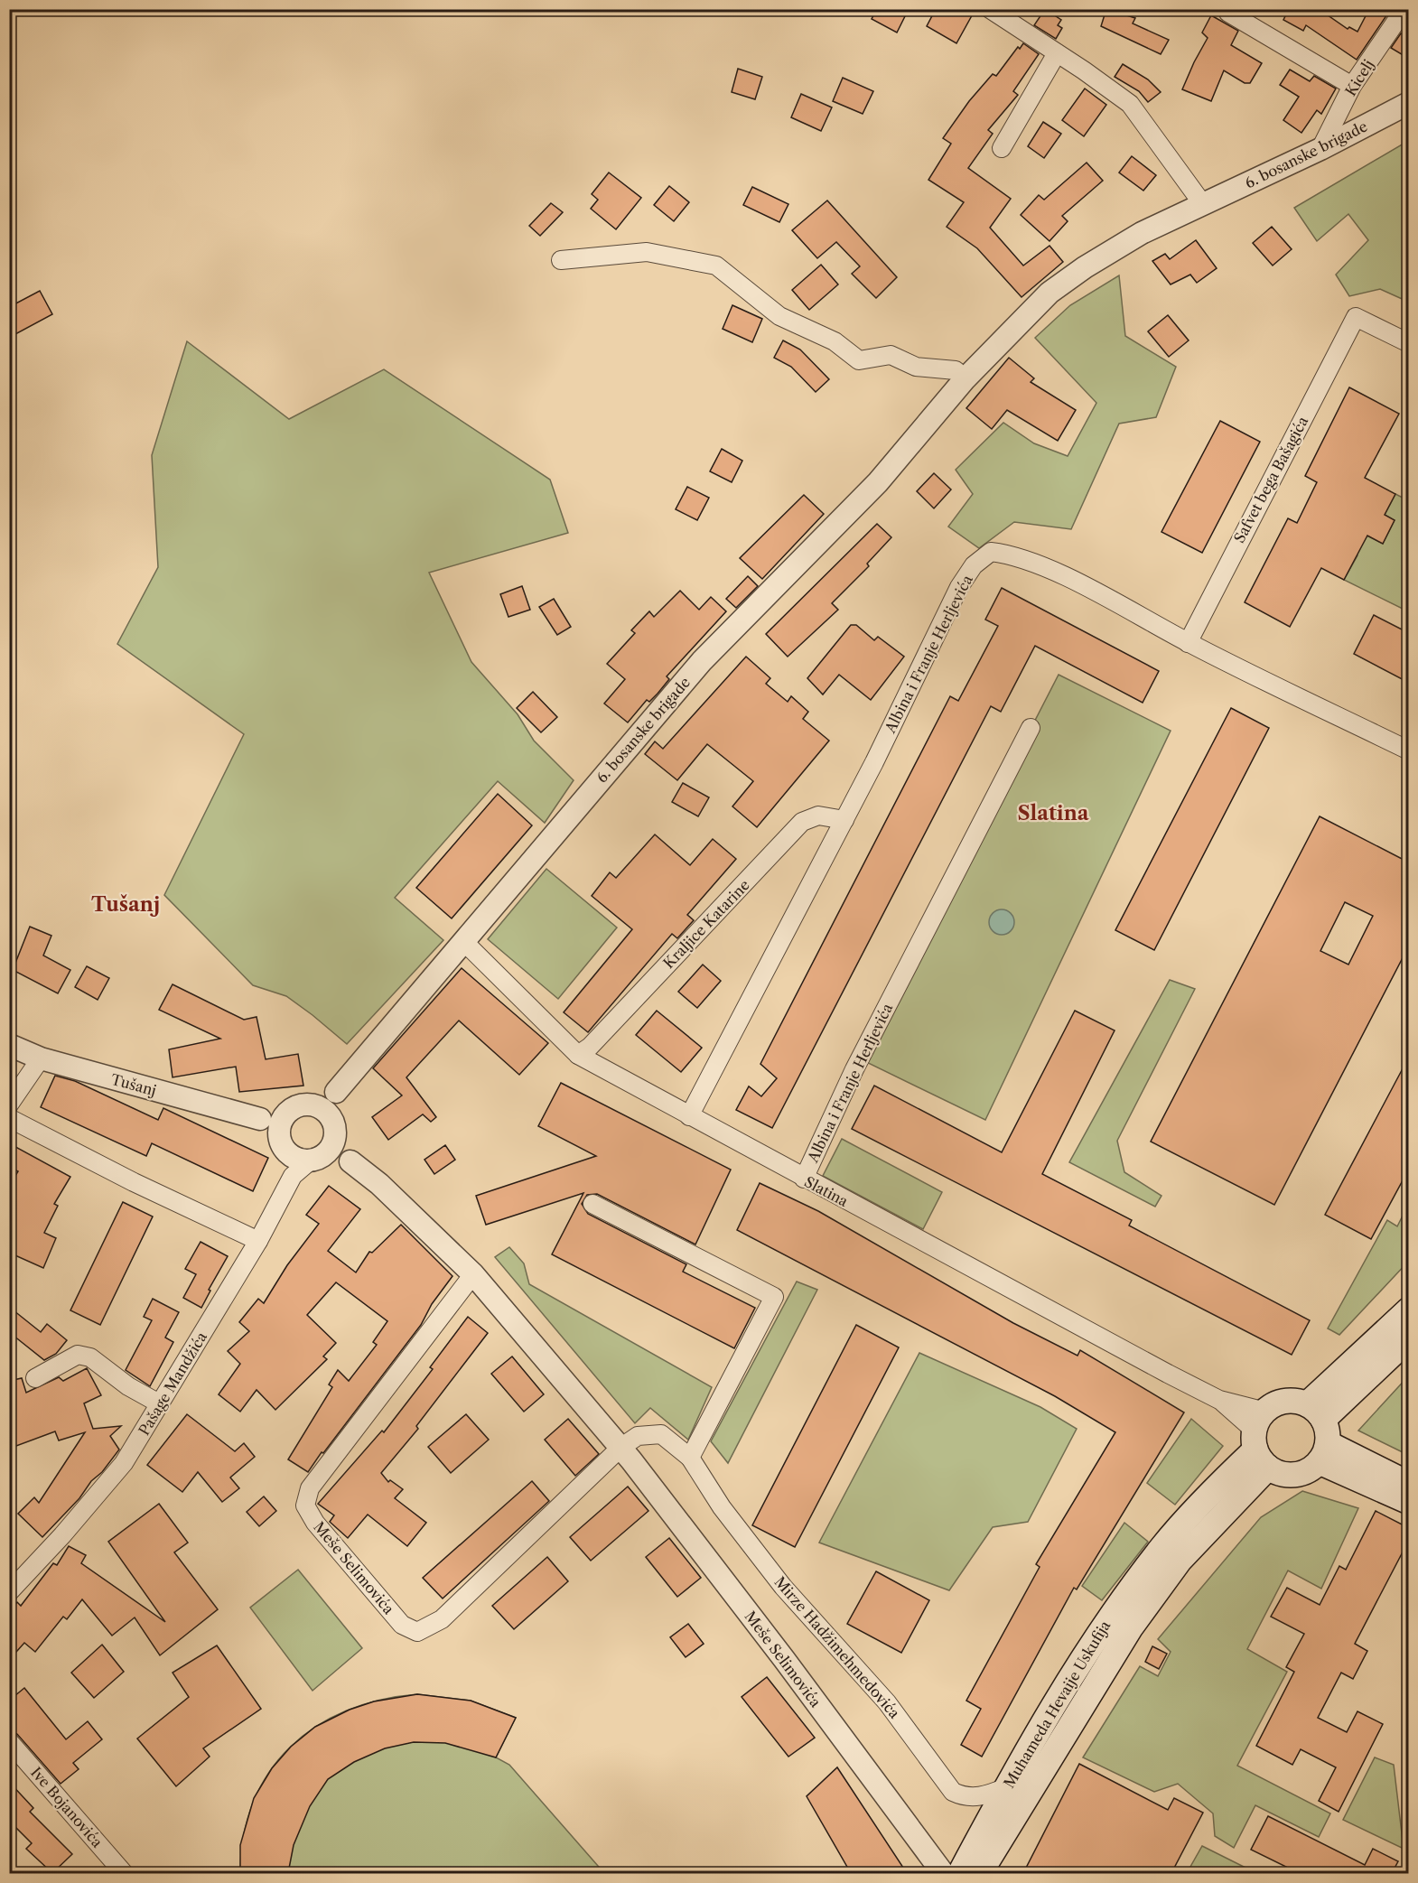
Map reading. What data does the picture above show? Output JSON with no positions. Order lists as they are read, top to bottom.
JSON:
{
  "streets": {
    "main road": ["Muhameda Hevaije Uskufija"],
    "street": [
      "Kicelj",
      "6. bosanske brigade",
      "Safvet bega Bašagića",
      "Albina i Franje Herljevića",
      "Kraljice Katarine",
      "Tušanj",
      "Slatina",
      "Pašage Mandžića",
      "Meše Selimovića",
      "Mirze Hadžimehmedovića",
      "Ive Bojanovića"
    ]
  },
  "crossings": [
    ["Kicelj", "6. bosanske brigade"],
    ["6. bosanske brigade", "Slatina"],
    ["Safvet bega Bašagića", "Albina i Franje Herljevića"],
    ["Albina i Franje Herljevića", "Kraljice Katarine"],
    ["Albina i Franje Herljevića", "Slatina"],
    ["Kraljice Katarine", "Slatina"],
    ["Slatina", "Muhameda Hevaije Uskufija"],
    ["Meše Selimovića", "Mirze Hadžimehmedovića"],
    ["Mirze Hadžimehmedovića", "Muhameda Hevaije Uskufija"]
  ],
  "districts": ["Slatina", "Tušanj"]
}
